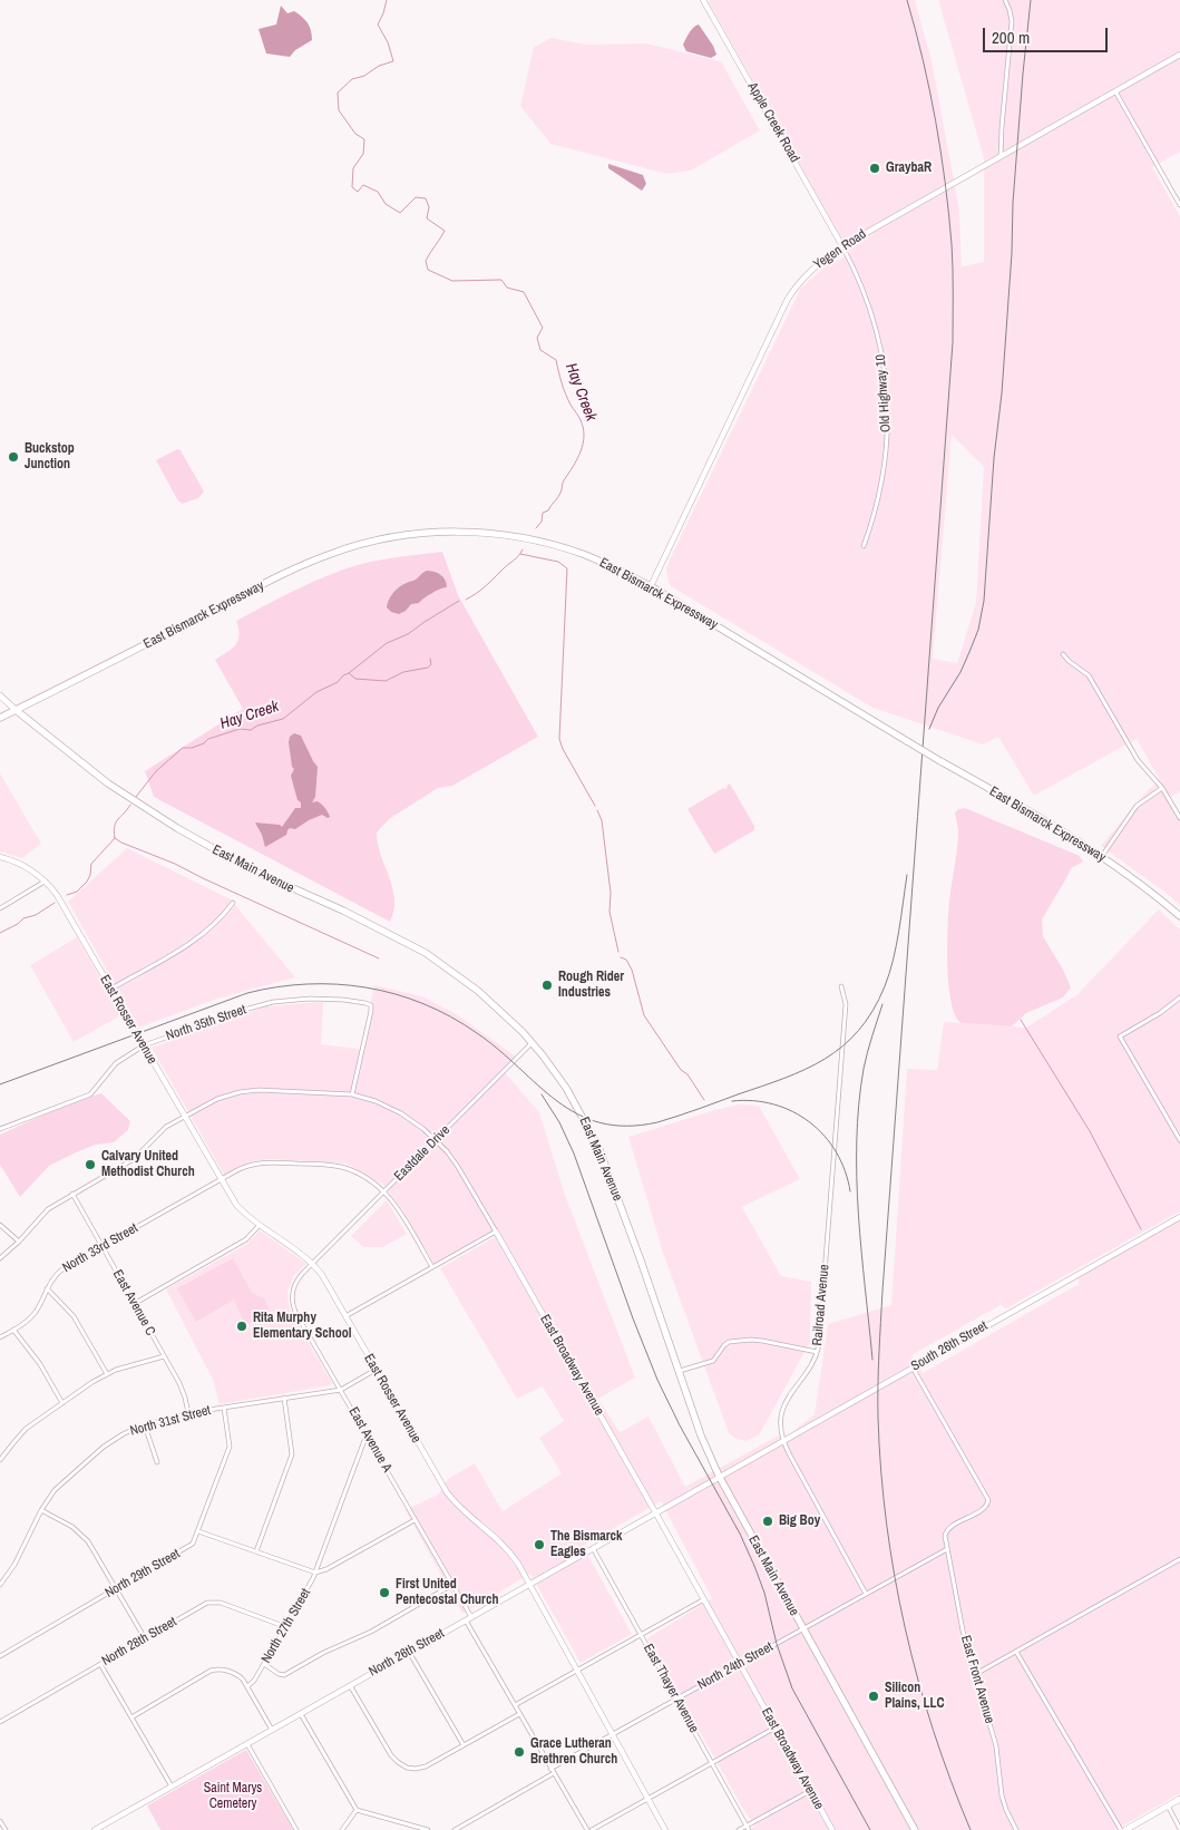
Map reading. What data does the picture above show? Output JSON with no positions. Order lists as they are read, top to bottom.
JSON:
{
  "streets": {
    "main road": ["East Bismarck Expressway", "East Main Avenue"],
    "street": [
      "Apple Creek Road",
      "Yegen Road",
      "Old Highway 10",
      "East Rosser Avenue",
      "North 35th Street",
      "Eastdale Drive",
      "North 33rd Street",
      "East Avenue C",
      "Railroad Avenue",
      "South 26th Street",
      "East Broadway Avenue",
      "North 31st Street",
      "East Avenue A",
      "North 29th Street",
      "North 27th Street",
      "North 28th Street",
      "North 26th Street",
      "North 24th Street",
      "East Front Avenue",
      "East Thayer Avenue"
    ]
  },
  "crossings": [
    ["Apple Creek Road", "Yegen Road"],
    ["Apple Creek Road", "Old Highway 10"],
    ["Yegen Road", "Old Highway 10"],
    ["Yegen Road", "East Bismarck Expressway"],
    ["East Bismarck Expressway", "East Main Avenue"],
    ["East Main Avenue", "Eastdale Drive"],
    ["East Main Avenue", "South 26th Street"],
    ["East Main Avenue", "North 26th Street"],
    ["East Main Avenue", "North 24th Street"],
    ["East Rosser Avenue", "North 35th Street"],
    ["East Rosser Avenue", "Eastdale Drive"],
    ["East Rosser Avenue", "North 33rd Street"],
    ["East Rosser Avenue", "East Broadway Avenue"],
    ["East Rosser Avenue", "North 31st Street"],
    ["East Rosser Avenue", "East Avenue A"],
    ["East Rosser Avenue", "North 26th Street"],
    ["East Rosser Avenue", "North 24th Street"],
    ["North 35th Street", "East Broadway Avenue"],
    ["Eastdale Drive", "East Broadway Avenue"],
    ["Eastdale Drive", "East Avenue A"],
    ["North 33rd Street", "East Avenue C"],
    ["East Avenue C", "East Broadway Avenue"],
    ["East Avenue C", "North 31st Street"],
    ["Railroad Avenue", "South 26th Street"],
    ["Railroad Avenue", "North 24th Street"],
    ["South 26th Street", "North 26th Street"],
    ["South 26th Street", "East Front Avenue"],
    ["East Broadway Avenue", "North 26th Street"],
    ["East Broadway Avenue", "North 24th Street"],
    ["North 31st Street", "East Avenue A"],
    ["East Avenue A", "North 27th Street"],
    ["East Avenue A", "North 26th Street"],
    ["East Avenue A", "North 24th Street"],
    ["North 27th Street", "North 28th Street"],
    ["North 26th Street", "East Thayer Avenue"],
    ["North 24th Street", "East Front Avenue"],
    ["North 24th Street", "East Thayer Avenue"]
  ],
  "water": ["Hay Creek"],
  "parks": ["Saint Marys Cemetery"],
  "places": [
    "GraybaR",
    "Buckstop Junction",
    "Rough Rider Industries",
    "Calvary United Methodist Church",
    "Rita Murphy Elementary School",
    "Big Boy",
    "The Bismarck Eagles",
    "First United Pentecostal Church",
    "Silicon Plains, LLC",
    "Grace Lutheran Brethren Church"
  ],
  "scale_bar": "200 m"
}
